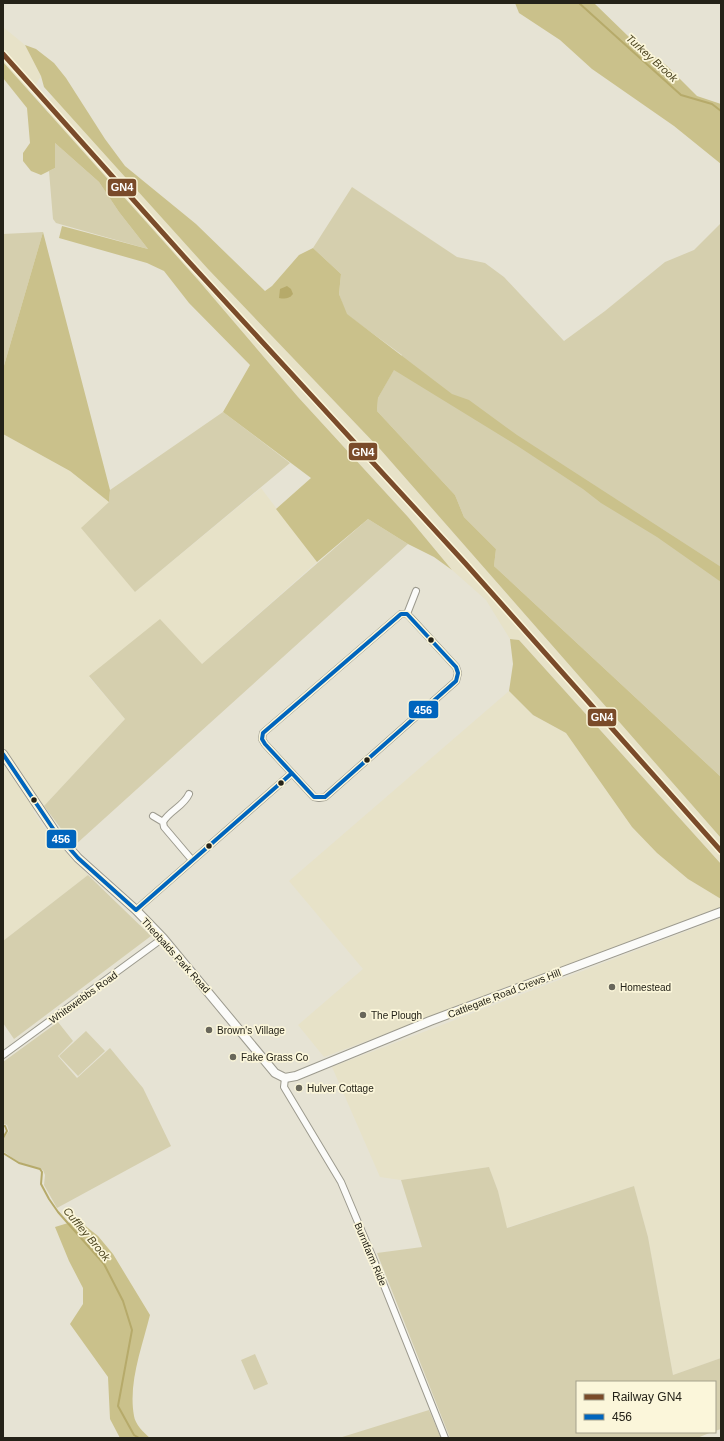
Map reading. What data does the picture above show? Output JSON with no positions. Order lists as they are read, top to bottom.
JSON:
{
  "streets": {
    "street": [
      "Theobalds Park Road",
      "Cattlegate Road Crews Hill",
      "Whitewebbs Road",
      "Burntfarm Ride"
    ]
  },
  "crossings": [
    ["Theobalds Park Road", "Cattlegate Road Crews Hill"],
    ["Theobalds Park Road", "Whitewebbs Road"],
    ["Theobalds Park Road", "Burntfarm Ride"],
    ["Cattlegate Road Crews Hill", "Burntfarm Ride"]
  ],
  "water": ["Turkey Brook", "Cuffley Brook"],
  "places": [
    "Homestead",
    "The Plough",
    "Brown's Village",
    "Fake Grass Co",
    "Hulver Cottage"
  ],
  "lines": ["rail line GN4", "transit line 456"],
  "legend": ["Railway GN4", "456"]
}
